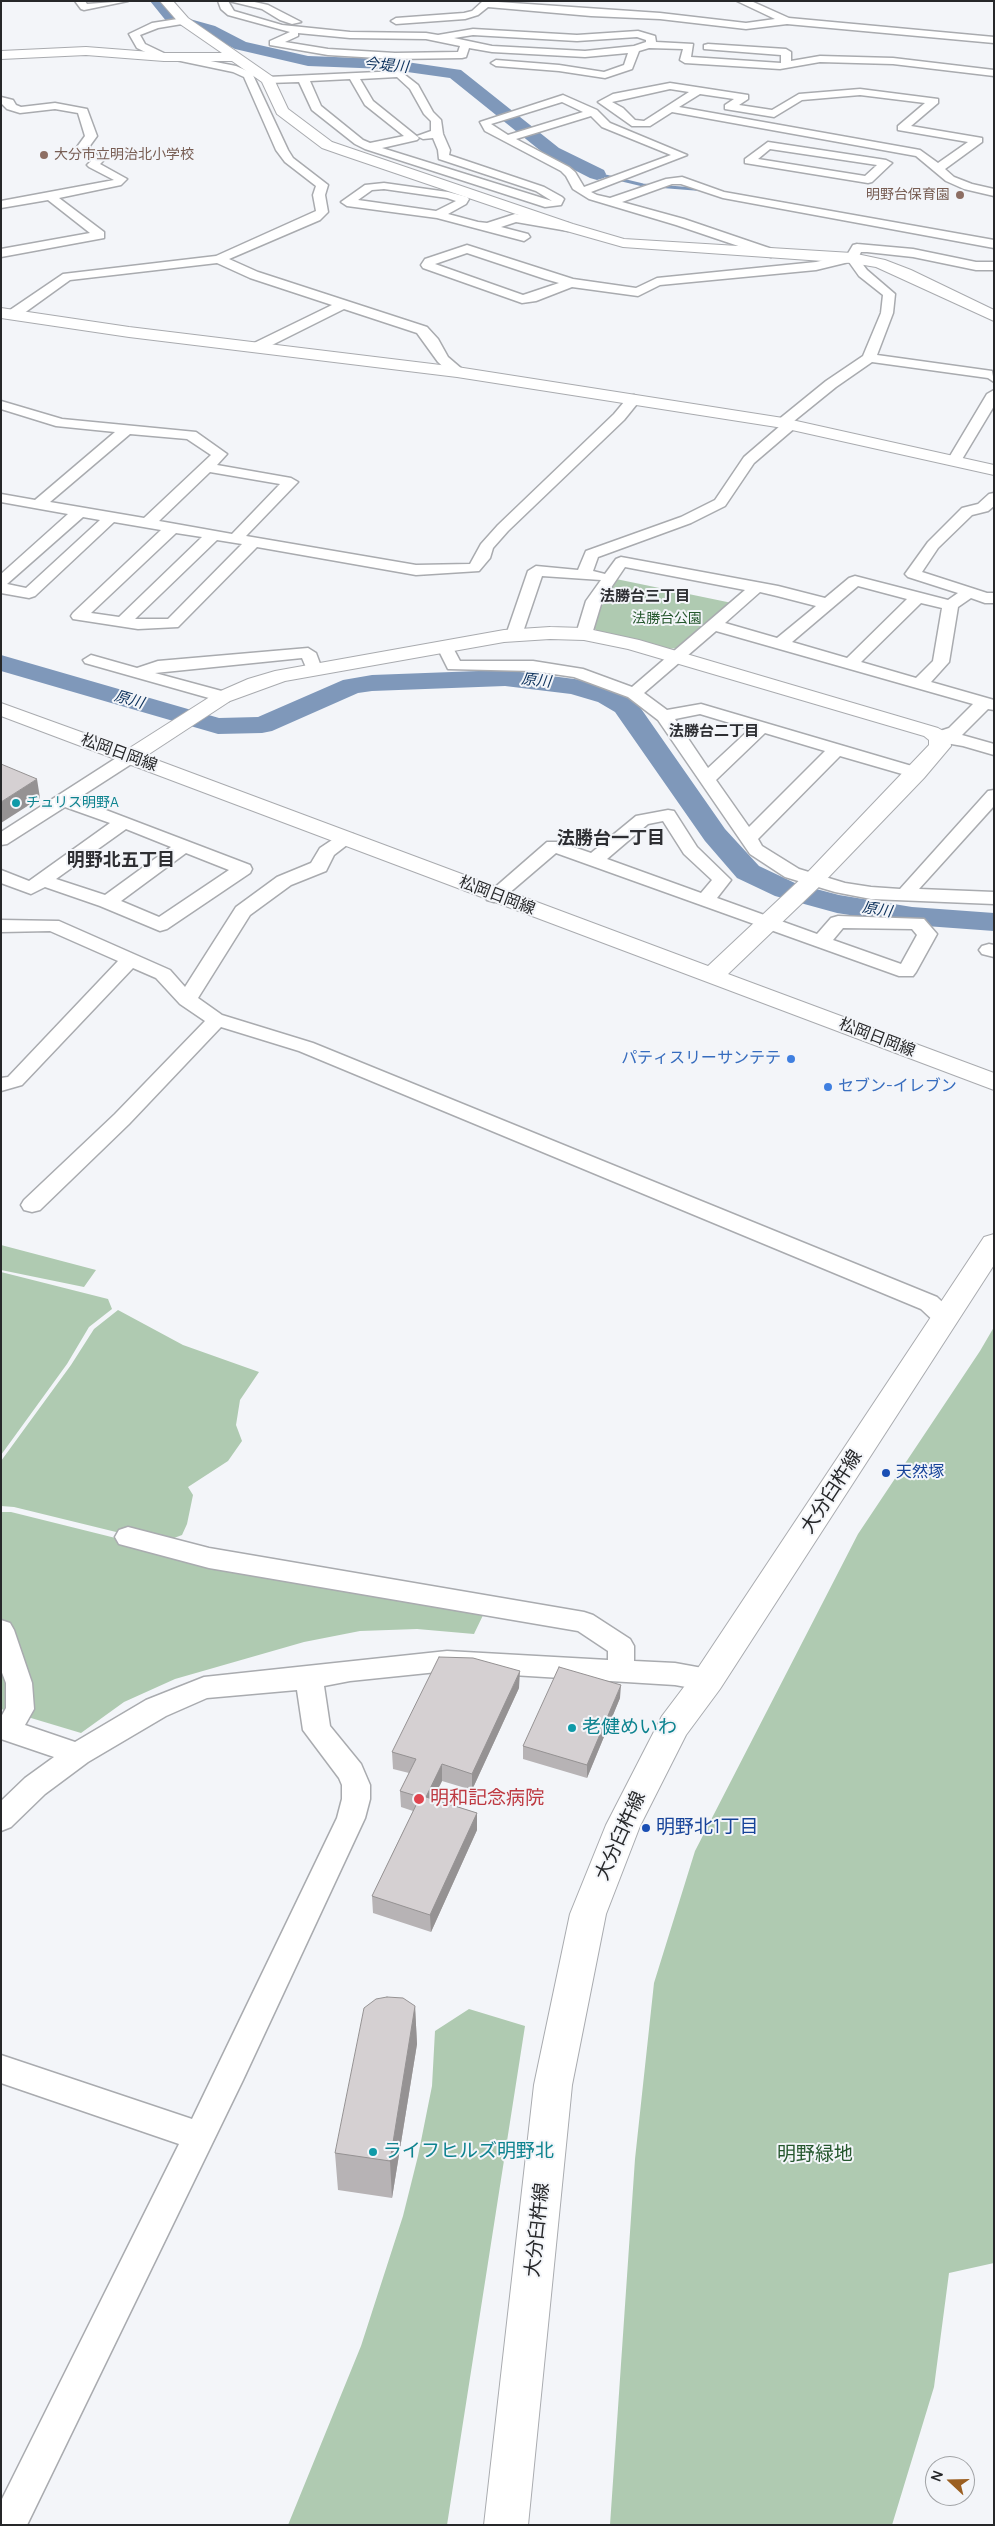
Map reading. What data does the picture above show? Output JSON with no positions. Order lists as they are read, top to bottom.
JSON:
{
  "streets": {
    "street": ["松岡日岡線", "大分臼杵線"]
  },
  "districts": [
    "法勝台三丁目",
    "法勝台二丁目",
    "法勝台一丁目",
    "明野北五丁目"
  ],
  "water": ["今堤川", "原川"],
  "parks": ["法勝台公園", "明野緑地"],
  "places": [
    "大分市立明治北小学校",
    "明野台保育園",
    "チュリス明野A",
    "パティスリーサンテテ",
    "セブン-イレブン",
    "天然塚",
    "老健めいわ",
    "明和記念病院",
    "明野北1丁目",
    "ライフヒルズ明野北"
  ],
  "north": "left"
}
